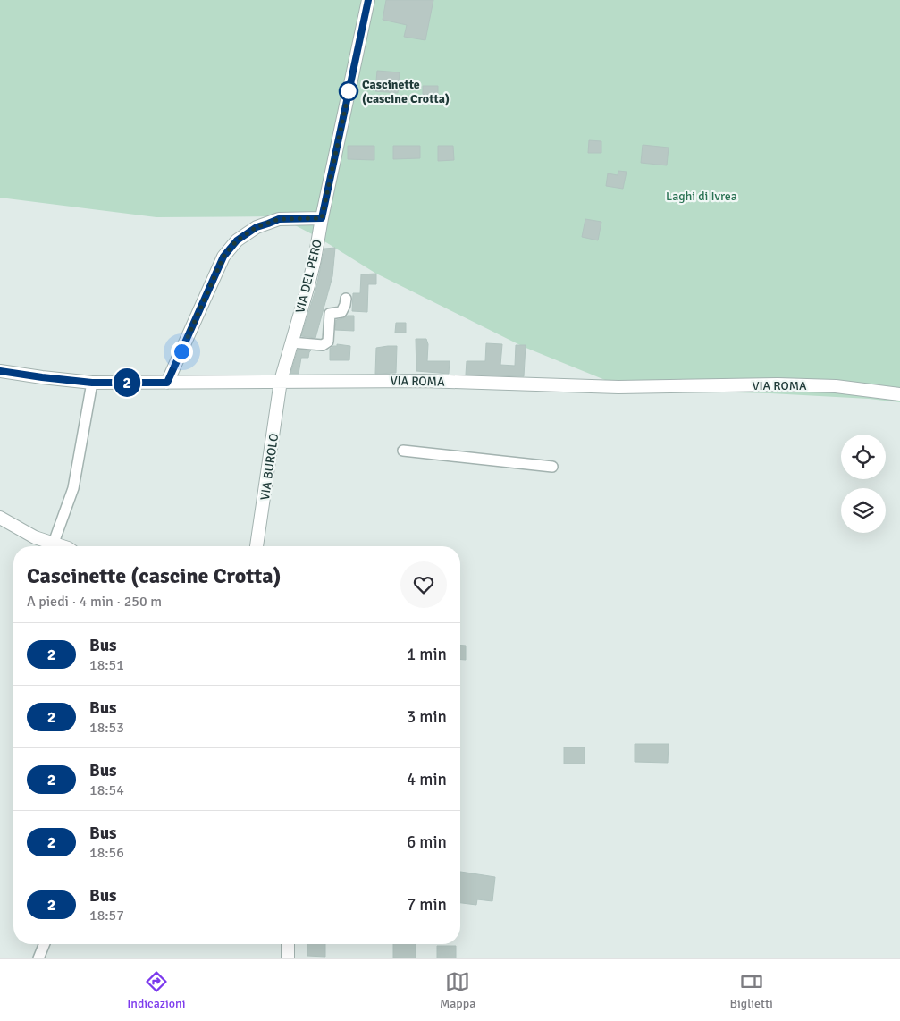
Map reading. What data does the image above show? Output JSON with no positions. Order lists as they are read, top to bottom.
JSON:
{
  "streets": {
    "street": ["VIA DEL PERO", "VIA ROMA", "VIA BUROLO"]
  },
  "crossings": [
    ["VIA DEL PERO", "VIA ROMA"],
    ["VIA DEL PERO", "VIA BUROLO"],
    ["VIA ROMA", "VIA BUROLO"]
  ],
  "parks": ["Laghi di Ivrea"],
  "places": ["Cascinette (cascine Crotta)"],
  "lines": ["bus line 2"],
  "page": {
    "on_map": "2",
    "heading": ["Cascinette (cascine Crotta)", "A piedi · 4 min · 250 m"],
    "list": [
      {
        "mark": "2",
        "name": "Bus",
        "note": "18:51",
        "value": "1 min"
      },
      {
        "mark": "2",
        "name": "Bus",
        "note": "18:53",
        "value": "3 min"
      },
      {
        "mark": "2",
        "name": "Bus",
        "note": "18:54",
        "value": "4 min"
      },
      {
        "mark": "2",
        "name": "Bus",
        "note": "18:56",
        "value": "6 min"
      },
      {
        "mark": "2",
        "name": "Bus",
        "note": "18:57",
        "value": "7 min"
      }
    ],
    "tabs": ["Indicazioni", "Mappa", "Biglietti"]
  }
}
